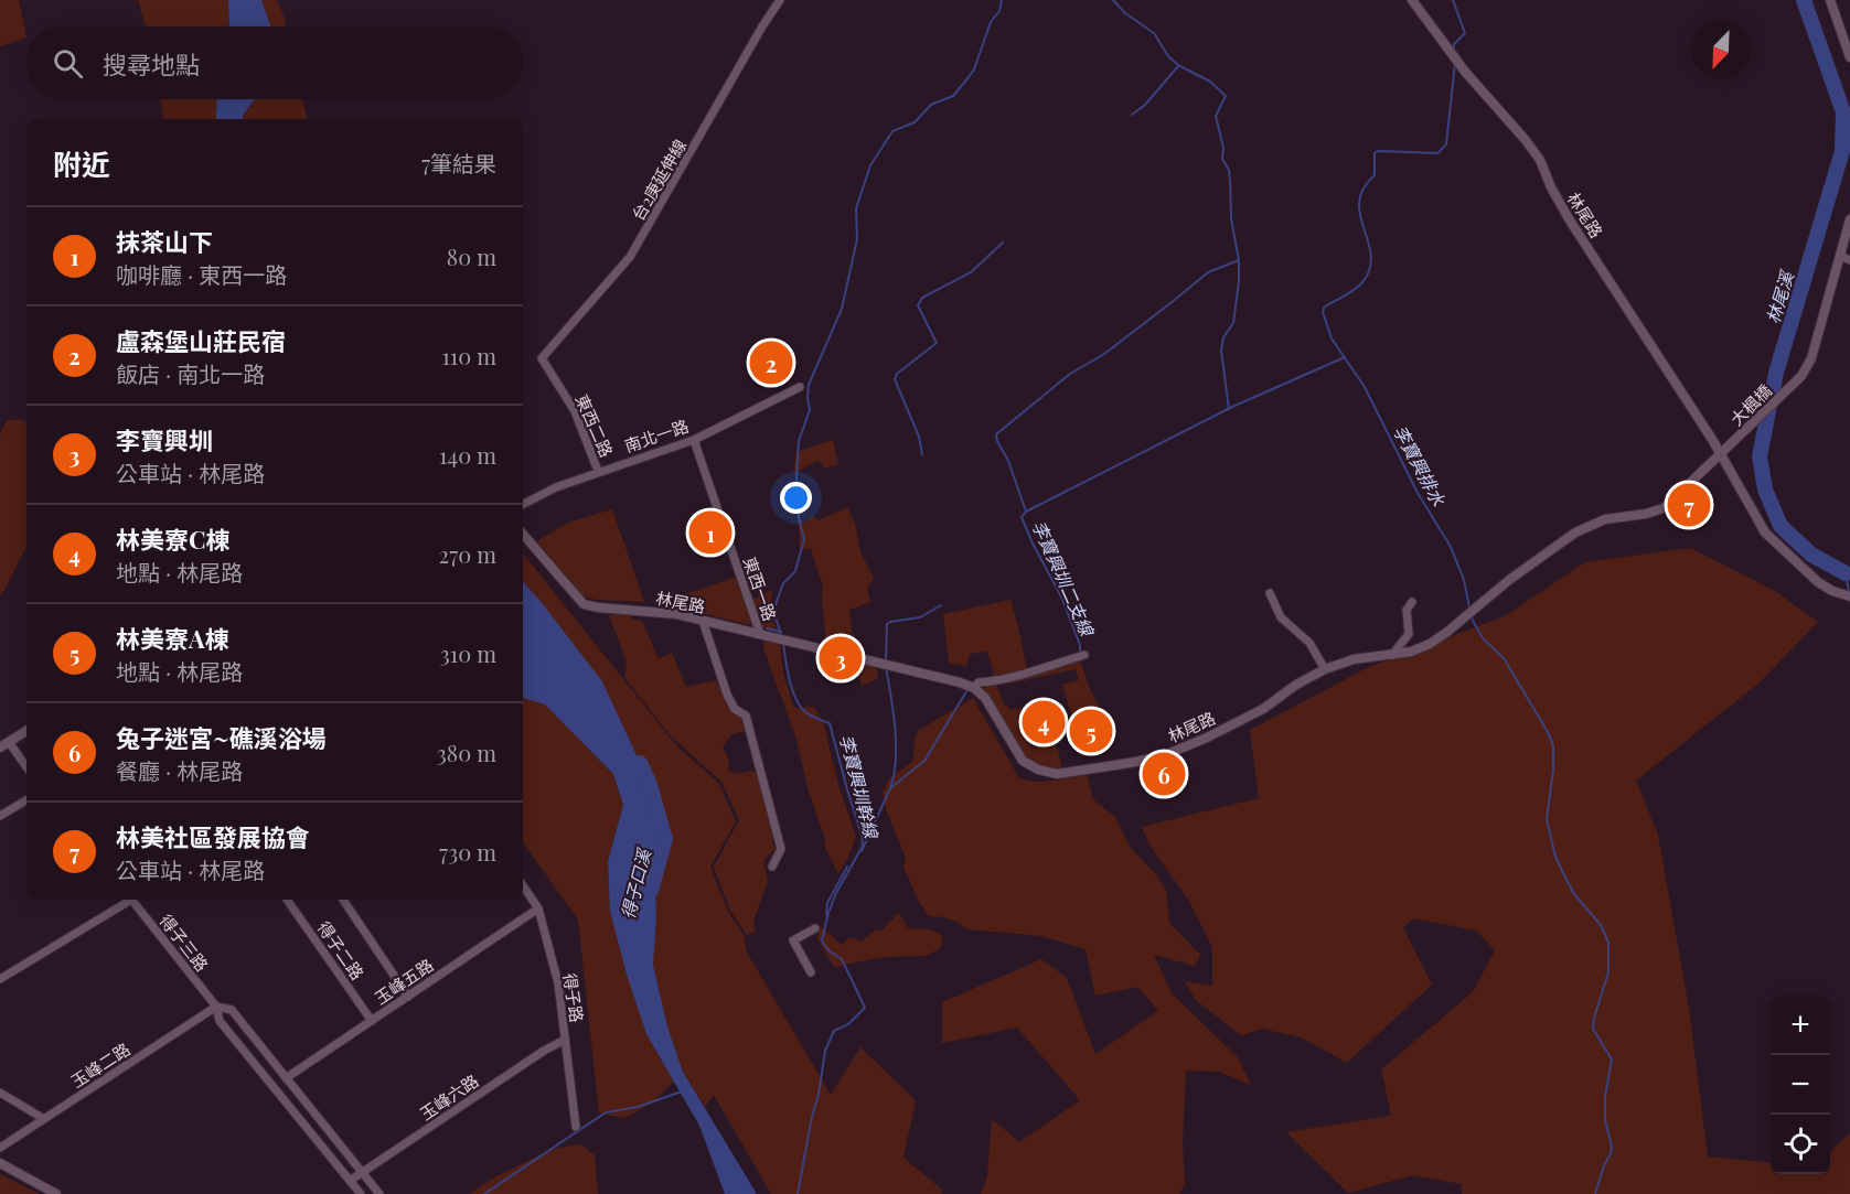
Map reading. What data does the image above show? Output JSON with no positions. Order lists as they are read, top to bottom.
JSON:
{
  "streets": {
    "street": [
      "台2庚延伸線",
      "林尾路",
      "大楓橋",
      "東西二路",
      "南北一路",
      "東西一路",
      "得子三路",
      "得子二路",
      "玉峰五路",
      "得子路",
      "玉峰二路",
      "玉峰六路"
    ]
  },
  "crossings": [
    ["台2庚延伸線", "東西二路"],
    ["林尾路", "大楓橋"],
    ["林尾路", "東西一路"],
    ["東西二路", "南北一路"],
    ["南北一路", "東西一路"],
    ["得子三路", "玉峰二路"],
    ["得子二路", "玉峰五路"],
    ["玉峰五路", "得子路"],
    ["得子路", "玉峰六路"]
  ],
  "water": [
    "林尾溪",
    "李寶興排水",
    "李寶興圳二支線",
    "李寶興圳幹線",
    "得子口溪"
  ],
  "north": "bottom left",
  "page": {
    "search": "搜尋地點",
    "heading": ["附近", "7筆結果"],
    "list": [
      {
        "mark": "1",
        "name": "抹茶山下",
        "note": "咖啡廳 · 東西一路",
        "value": "80 m"
      },
      {
        "mark": "2",
        "name": "盧森堡山莊民宿",
        "note": "飯店 · 南北一路",
        "value": "110 m"
      },
      {
        "mark": "3",
        "name": "李寶興圳",
        "note": "公車站 · 林尾路",
        "value": "140 m"
      },
      {
        "mark": "4",
        "name": "林美寮C棟",
        "note": "地點 · 林尾路",
        "value": "270 m"
      },
      {
        "mark": "5",
        "name": "林美寮A棟",
        "note": "地點 · 林尾路",
        "value": "310 m"
      },
      {
        "mark": "6",
        "name": "兔子迷宮~礁溪浴場",
        "note": "餐廳 · 林尾路",
        "value": "380 m"
      },
      {
        "mark": "7",
        "name": "林美社區發展協會",
        "note": "公車站 · 林尾路",
        "value": "730 m"
      }
    ],
    "pins": [
      "2",
      "7",
      "1",
      "3",
      "4",
      "5",
      "6"
    ],
    "map_buttons": ["+", "−"]
  }
}
